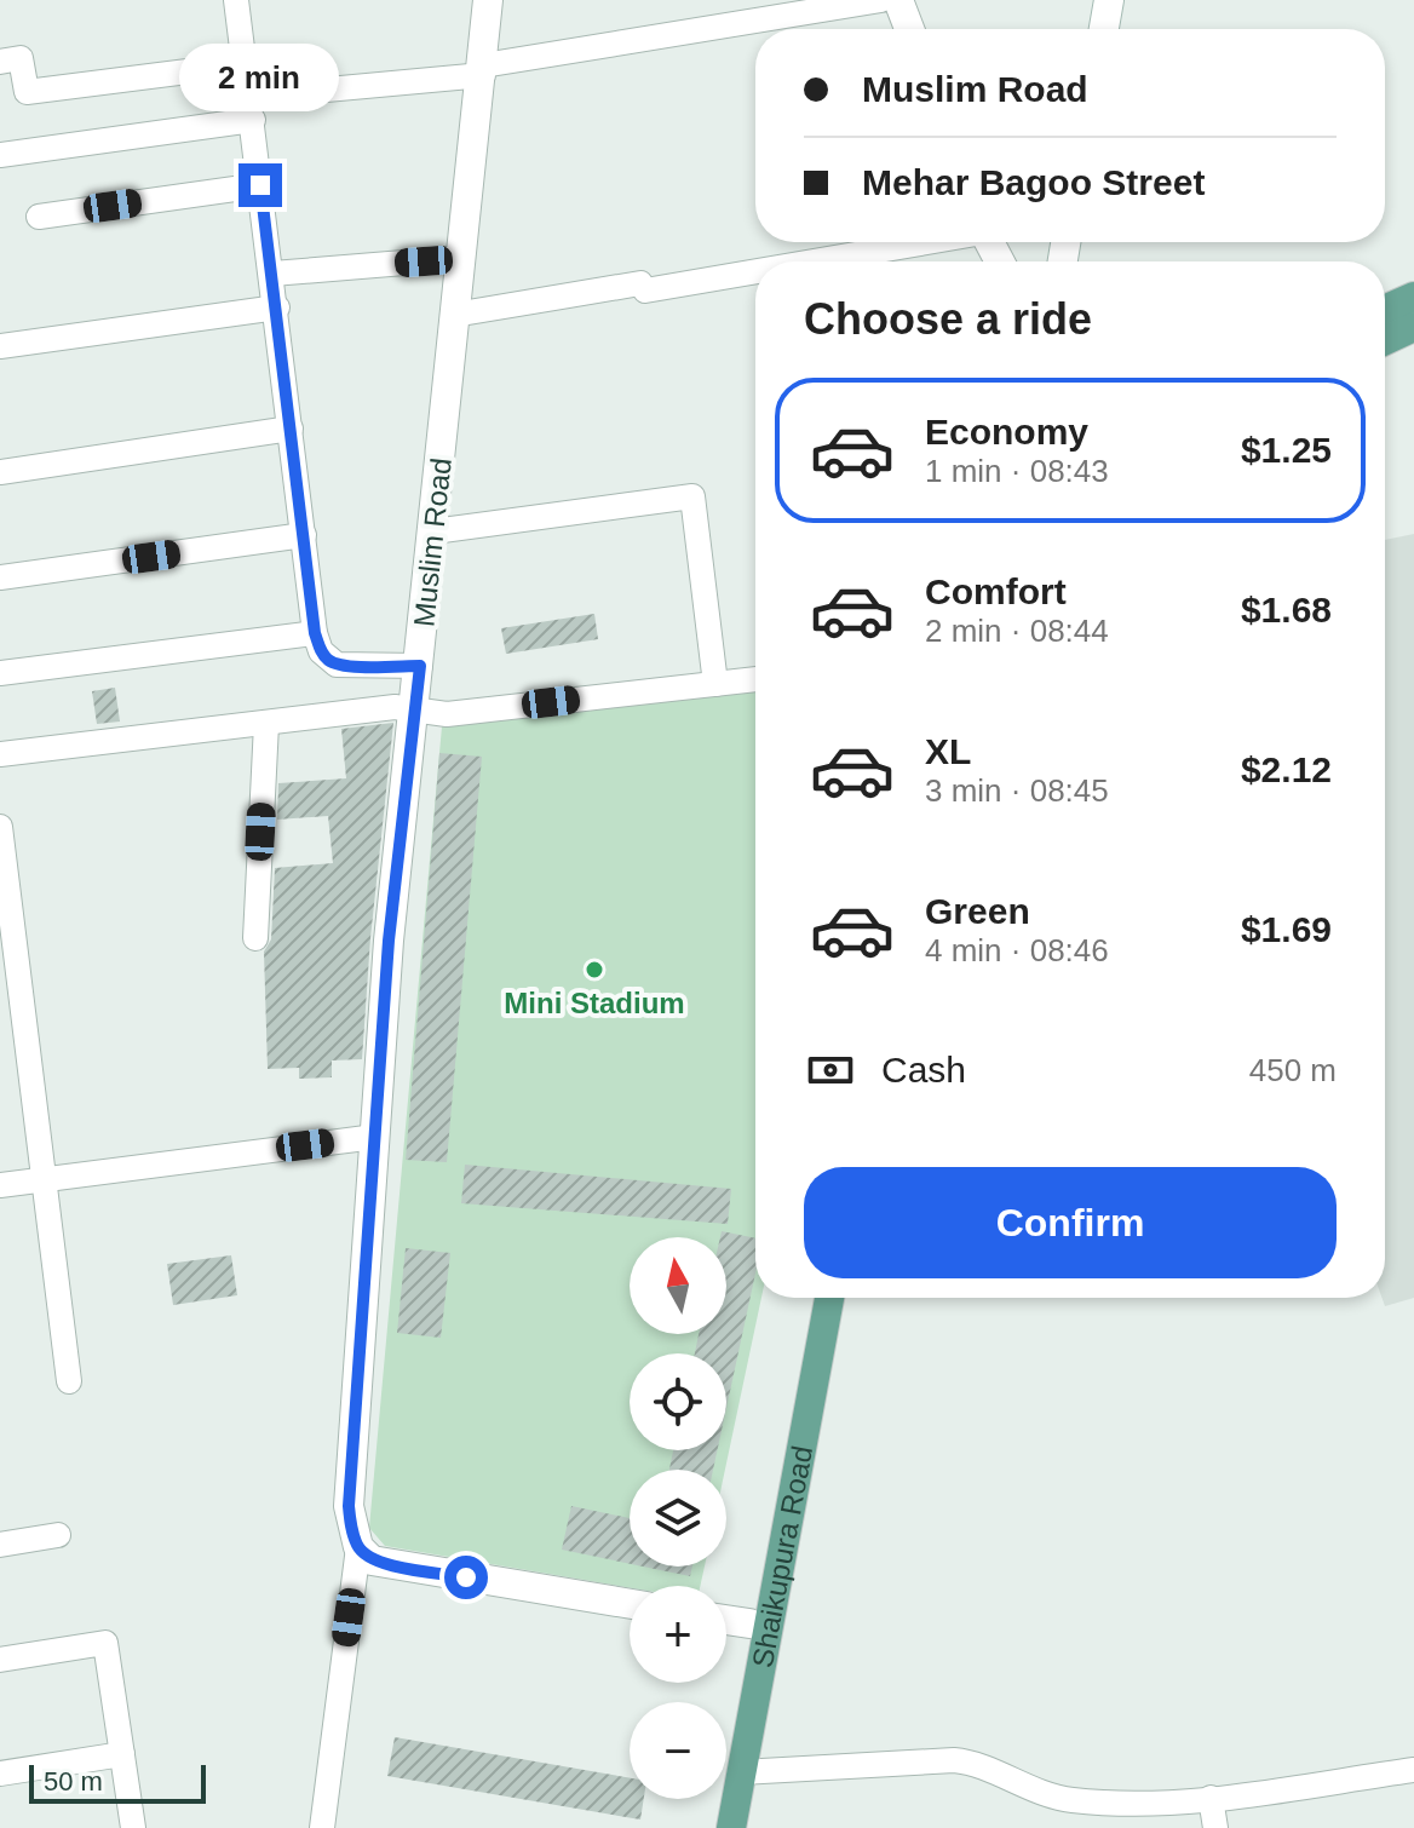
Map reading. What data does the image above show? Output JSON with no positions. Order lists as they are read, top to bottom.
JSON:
{
  "streets": {
    "main road": ["Shaikupura Road"],
    "street": ["Muslim Road"]
  },
  "places": ["Mini Stadium"],
  "scale_bar": "50 m",
  "north": "top",
  "page": {
    "banner": ["Muslim Road", "Mehar Bagoo Street"],
    "bubble": "2 min",
    "heading": "Choose a ride",
    "list": [
      {
        "name": "Economy",
        "note": "1 min · 08:43",
        "value": "$1.25"
      },
      {
        "name": "Comfort",
        "note": "2 min · 08:44",
        "value": "$1.68"
      },
      {
        "name": "XL",
        "note": "3 min · 08:45",
        "value": "$2.12"
      },
      {
        "name": "Green",
        "note": "4 min · 08:46",
        "value": "$1.69"
      }
    ],
    "pay": ["Cash", "450 m"],
    "buttons": "Confirm",
    "map_buttons": ["+", "−"],
    "scale": "50 m"
  }
}
